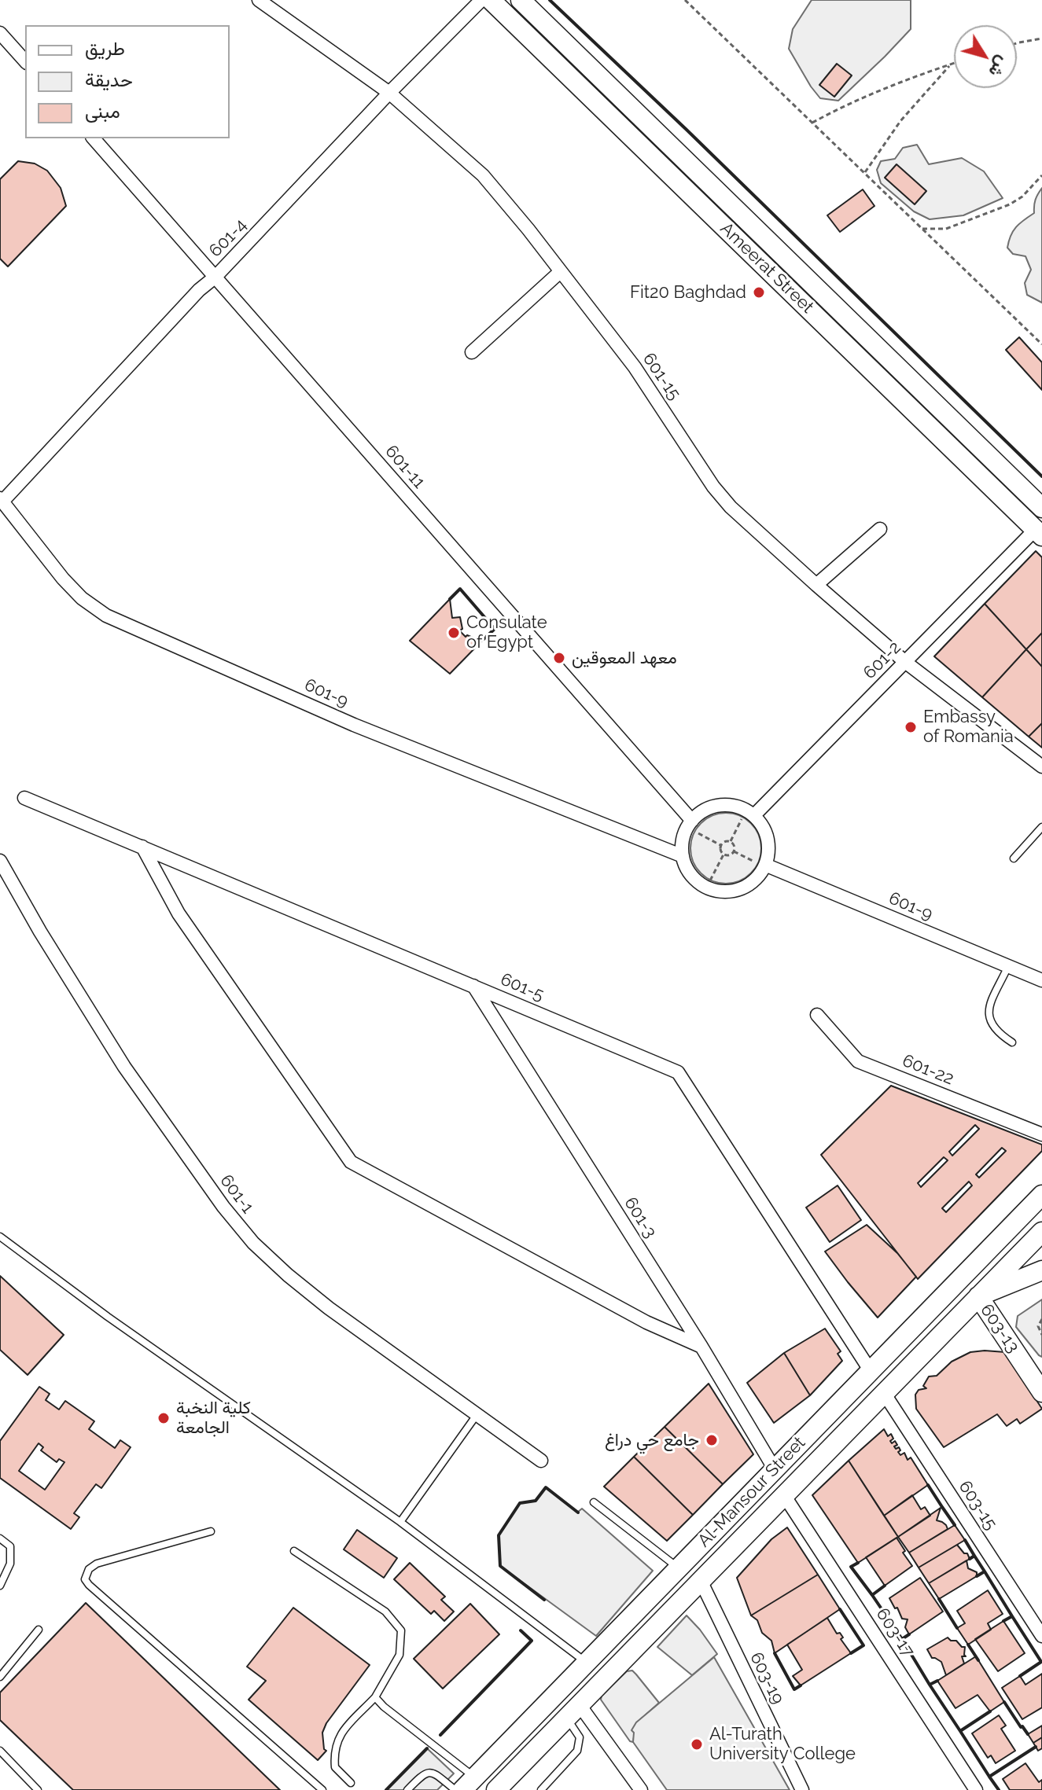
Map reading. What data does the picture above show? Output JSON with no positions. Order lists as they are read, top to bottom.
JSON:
{
  "streets": {
    "main road": ["Ameerat Street", "603-13", "Al-Mansour Street"],
    "street": [
      "601-4",
      "601-15",
      "601-11",
      "601-2",
      "601-9",
      "601-5",
      "601-22",
      "601-1",
      "601-3",
      "603-15",
      "603-17",
      "603-19"
    ]
  },
  "crossings": [
    ["601-4", "601-15"],
    ["601-4", "601-11"],
    ["601-4", "601-9"],
    ["Ameerat Street", "601-2"],
    ["601-15", "601-2"],
    ["601-5", "601-3"],
    ["601-5", "Al-Mansour Street"],
    ["601-3", "Al-Mansour Street"],
    ["603-13", "Al-Mansour Street"],
    ["Al-Mansour Street", "603-15"],
    ["Al-Mansour Street", "603-17"],
    ["Al-Mansour Street", "603-19"]
  ],
  "places": [
    "Fit20 Baghdad",
    "Consulate of Egypt",
    "معهد المعوقين",
    "Embassy of Romania",
    "كلية النخبة الجامعة",
    "جامع حي دراغ",
    "Al-Turath University College"
  ],
  "legend": ["طريق", "حديقة", "مبنى"],
  "north": "bottom right"
}
